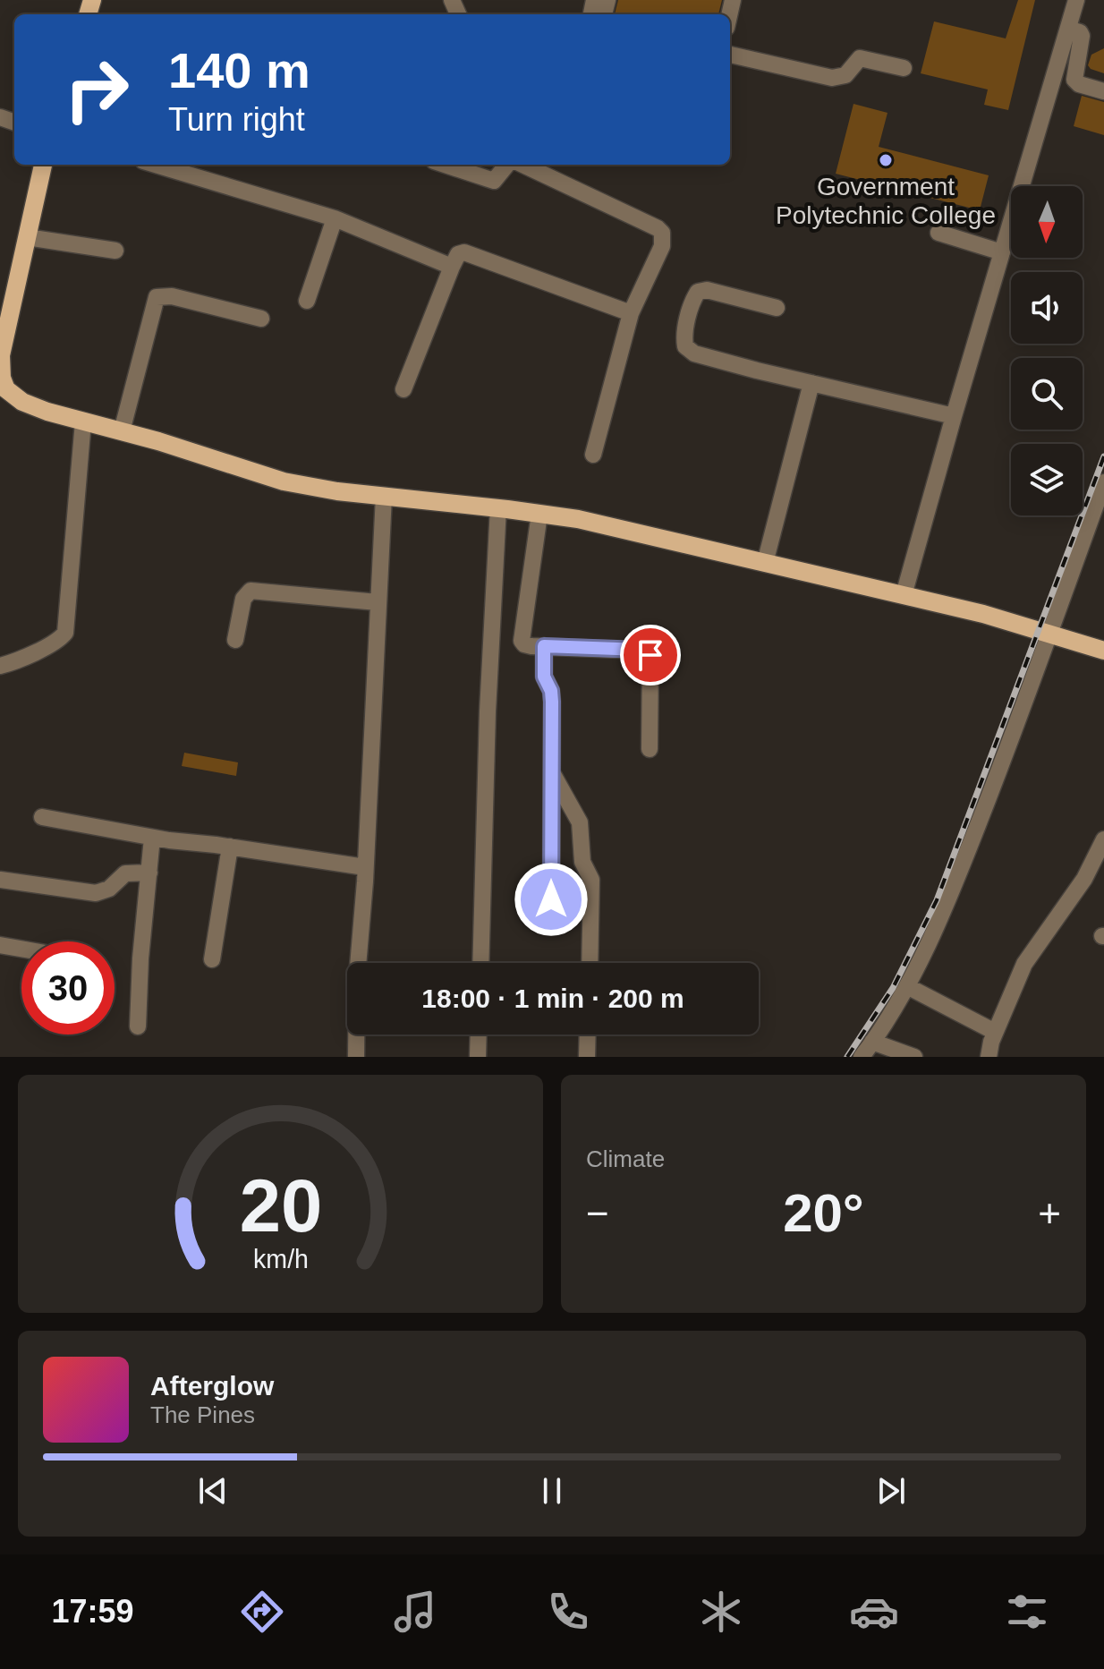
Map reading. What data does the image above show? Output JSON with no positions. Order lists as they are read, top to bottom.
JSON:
{
  "places": ["Government Polytechnic College"],
  "north": "bottom",
  "page": {
    "turn": ["140 m", "Turn right"],
    "limit": "30",
    "trip": "18:00 · 1 min · 200 m",
    "tile": "Climate",
    "heat": ["−", "20°", "+"],
    "song": ["Afterglow", "The Pines"],
    "tabs": "17:59",
    "gauge": ["20", "km/h"]
  }
}
